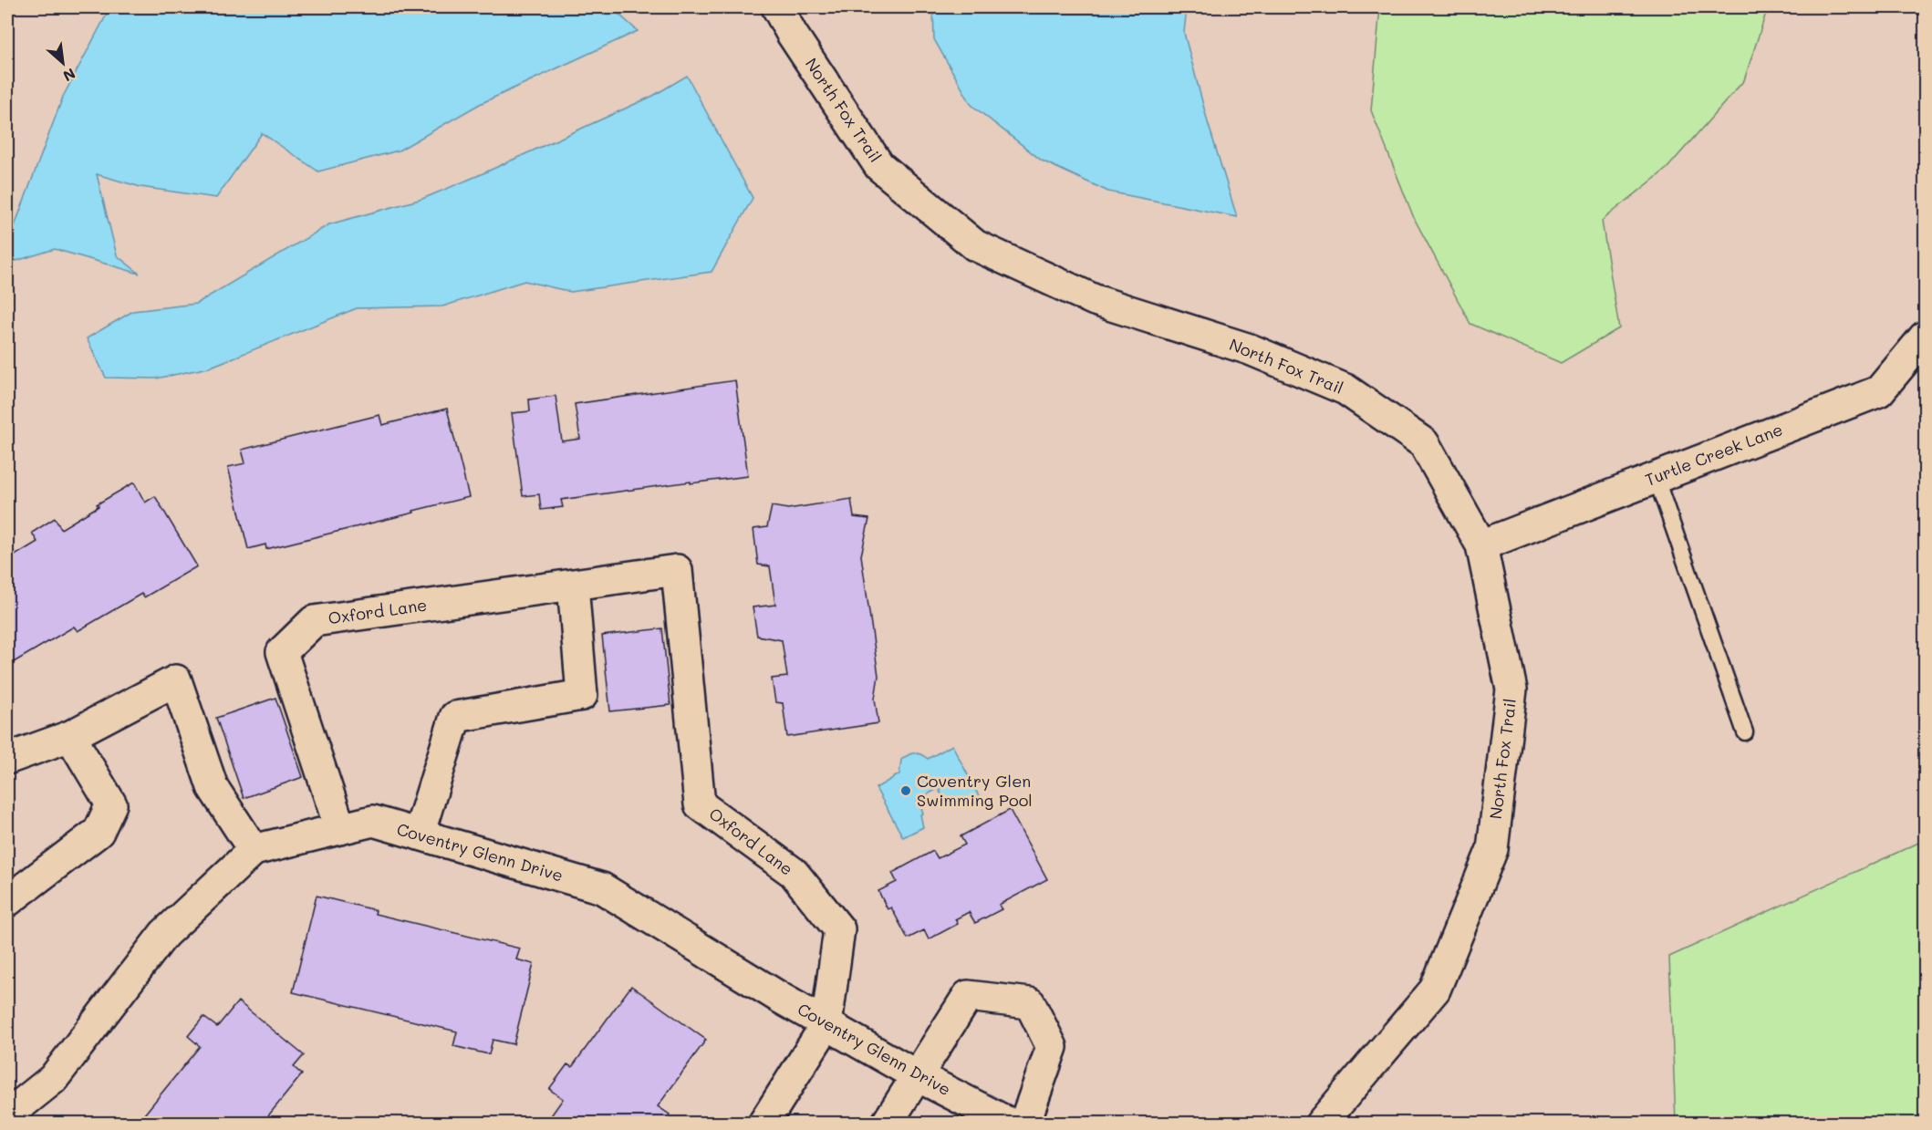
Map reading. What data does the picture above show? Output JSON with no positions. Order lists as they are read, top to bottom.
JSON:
{
  "streets": {
    "street": [
      "North Fox Trail",
      "Turtle Creek Lane",
      "Oxford Lane",
      "Coventry Glenn Drive"
    ]
  },
  "crossings": [
    ["North Fox Trail", "Turtle Creek Lane"],
    ["Oxford Lane", "Coventry Glenn Drive"]
  ],
  "places": ["Coventry Glen Swimming Pool"],
  "north": "bottom right"
}
